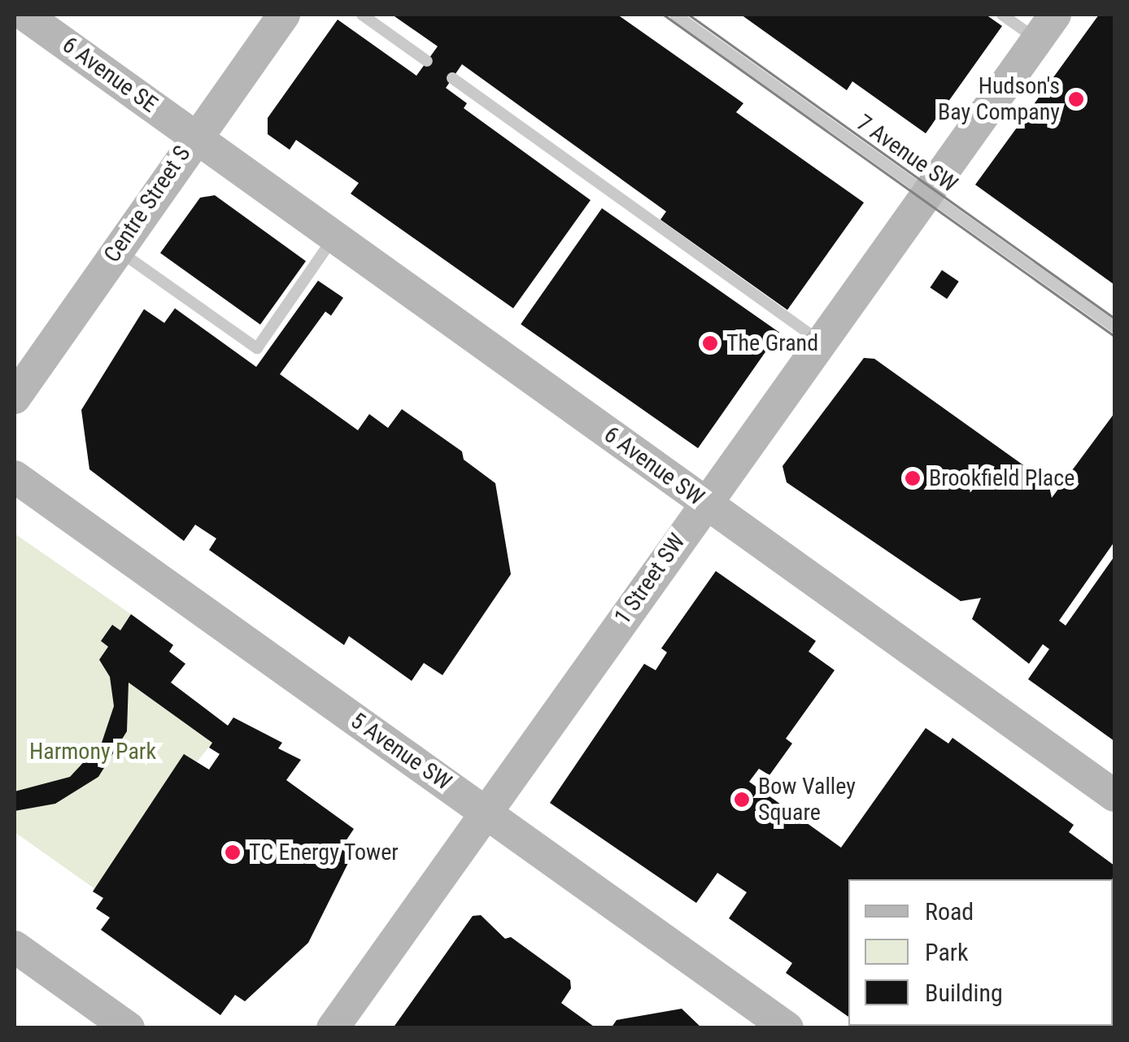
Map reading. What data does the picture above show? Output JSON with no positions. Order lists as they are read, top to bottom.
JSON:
{
  "streets": {
    "main road": [
      "6 Avenue SE",
      "Centre Street S",
      "6 Avenue SW",
      "1 Street SW",
      "5 Avenue SW"
    ],
    "lane": ["7 Avenue SW"]
  },
  "crossings": [
    ["6 Avenue SE", "Centre Street S"],
    ["6 Avenue SE", "6 Avenue SW"],
    ["7 Avenue SW", "1 Street SW"],
    ["Centre Street S", "6 Avenue SW"],
    ["6 Avenue SW", "1 Street SW"],
    ["1 Street SW", "5 Avenue SW"]
  ],
  "parks": ["Harmony Park"],
  "places": [
    "Hudson's Bay Company",
    "The Grand",
    "Brookfield Place",
    "Bow Valley Square",
    "TC Energy Tower"
  ],
  "legend": ["Road", "Park", "Building"]
}
